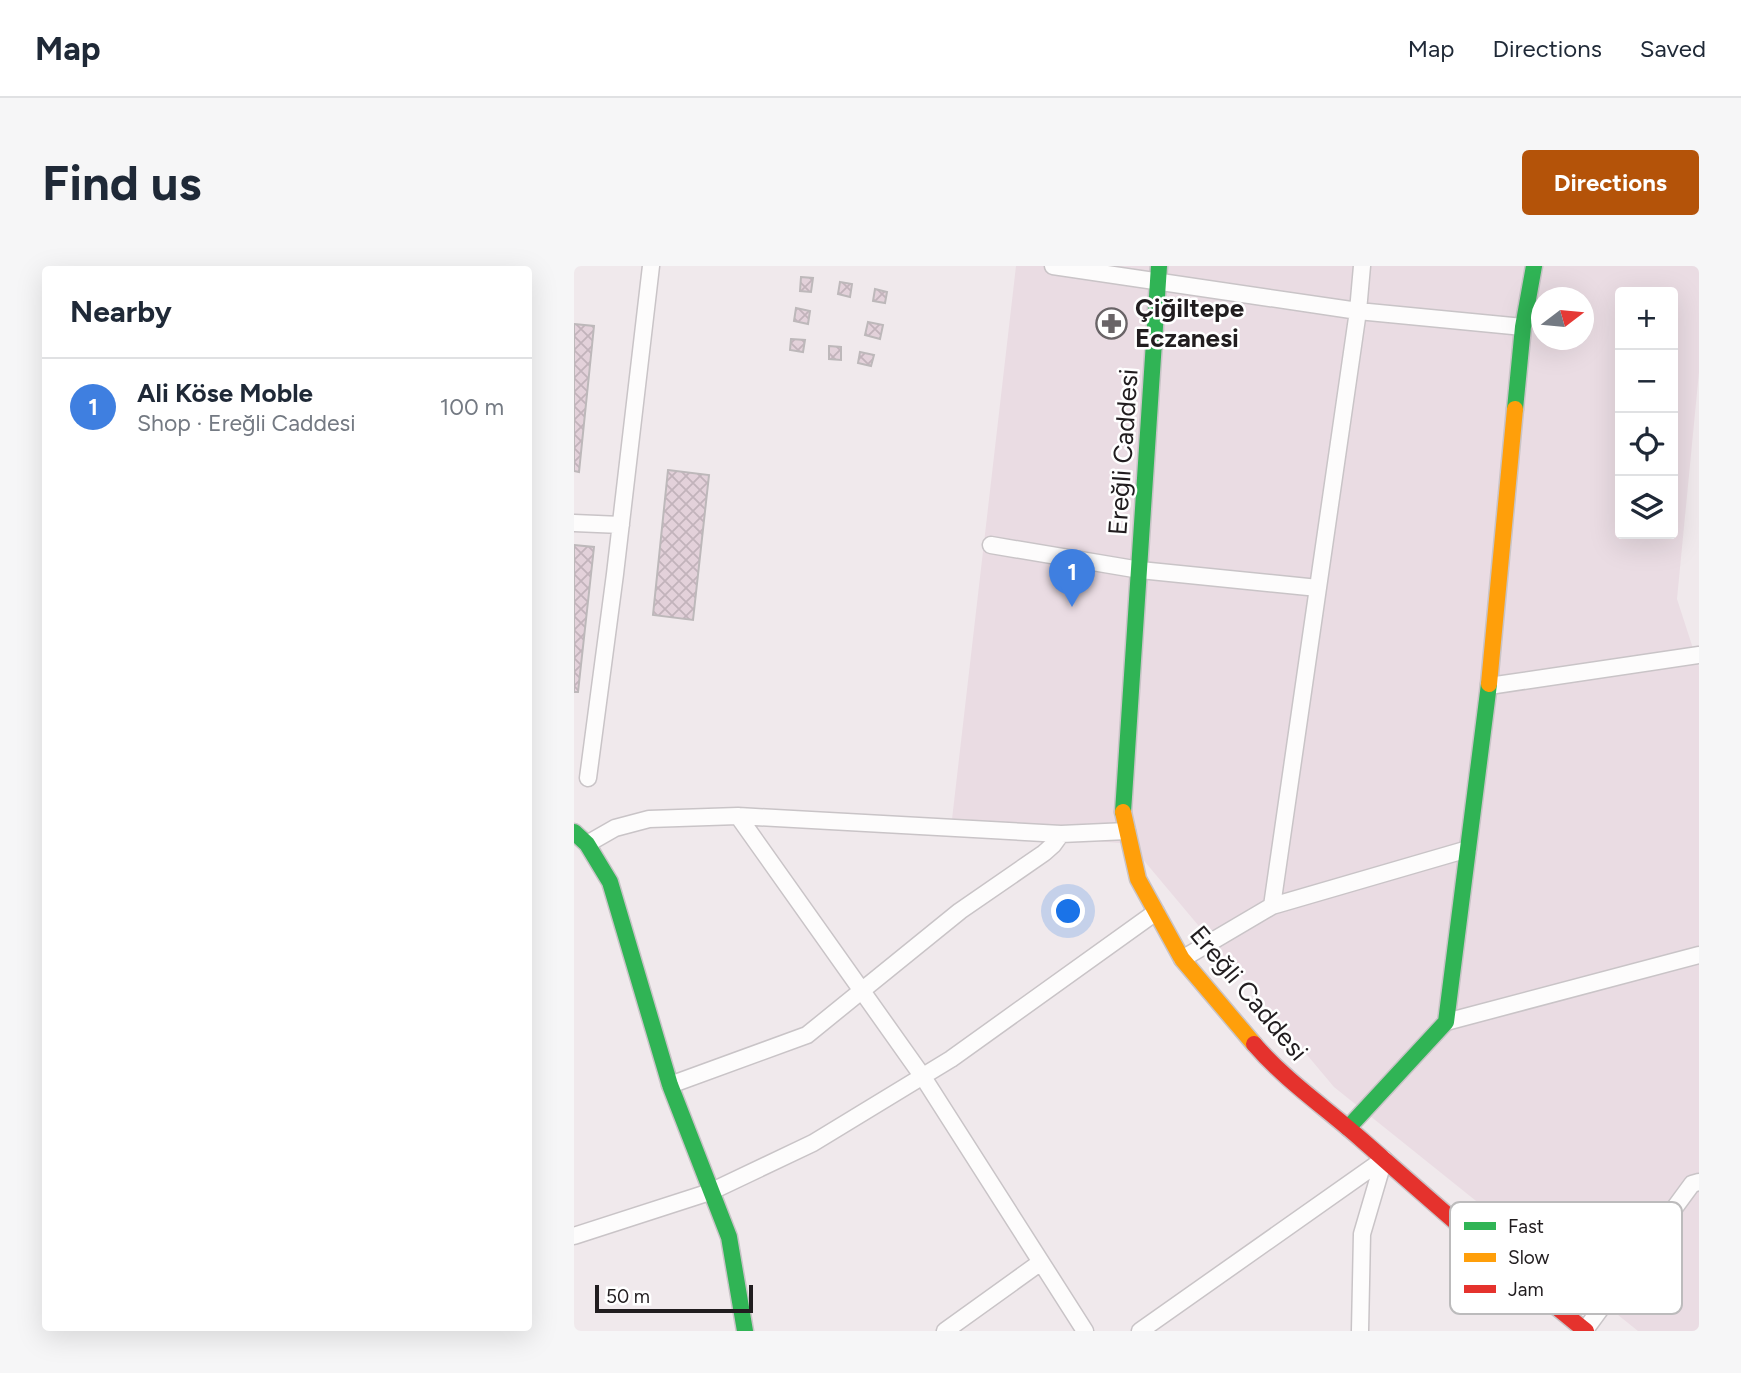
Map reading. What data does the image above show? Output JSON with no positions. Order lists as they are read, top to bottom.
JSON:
{
  "streets": {
    "street": ["Ereğli Caddesi"]
  },
  "places": {
    "pharmacy": ["Çiğiltepe Eczanesi"]
  },
  "legend": ["Fast", "Slow", "Jam"],
  "scale_bar": "50 m",
  "north": "right",
  "page": {
    "header": "Map",
    "nav": ["Map", "Directions", "Saved"],
    "buttons": "Directions",
    "title": "Find us",
    "heading": "Nearby",
    "map_buttons": ["+", "−"],
    "list": [
      {
        "mark": "1",
        "name": "Ali Köse Moble",
        "note": "Shop · Ereğli Caddesi",
        "value": "100 m"
      }
    ],
    "pins": "1",
    "scale": "50 m"
  }
}
